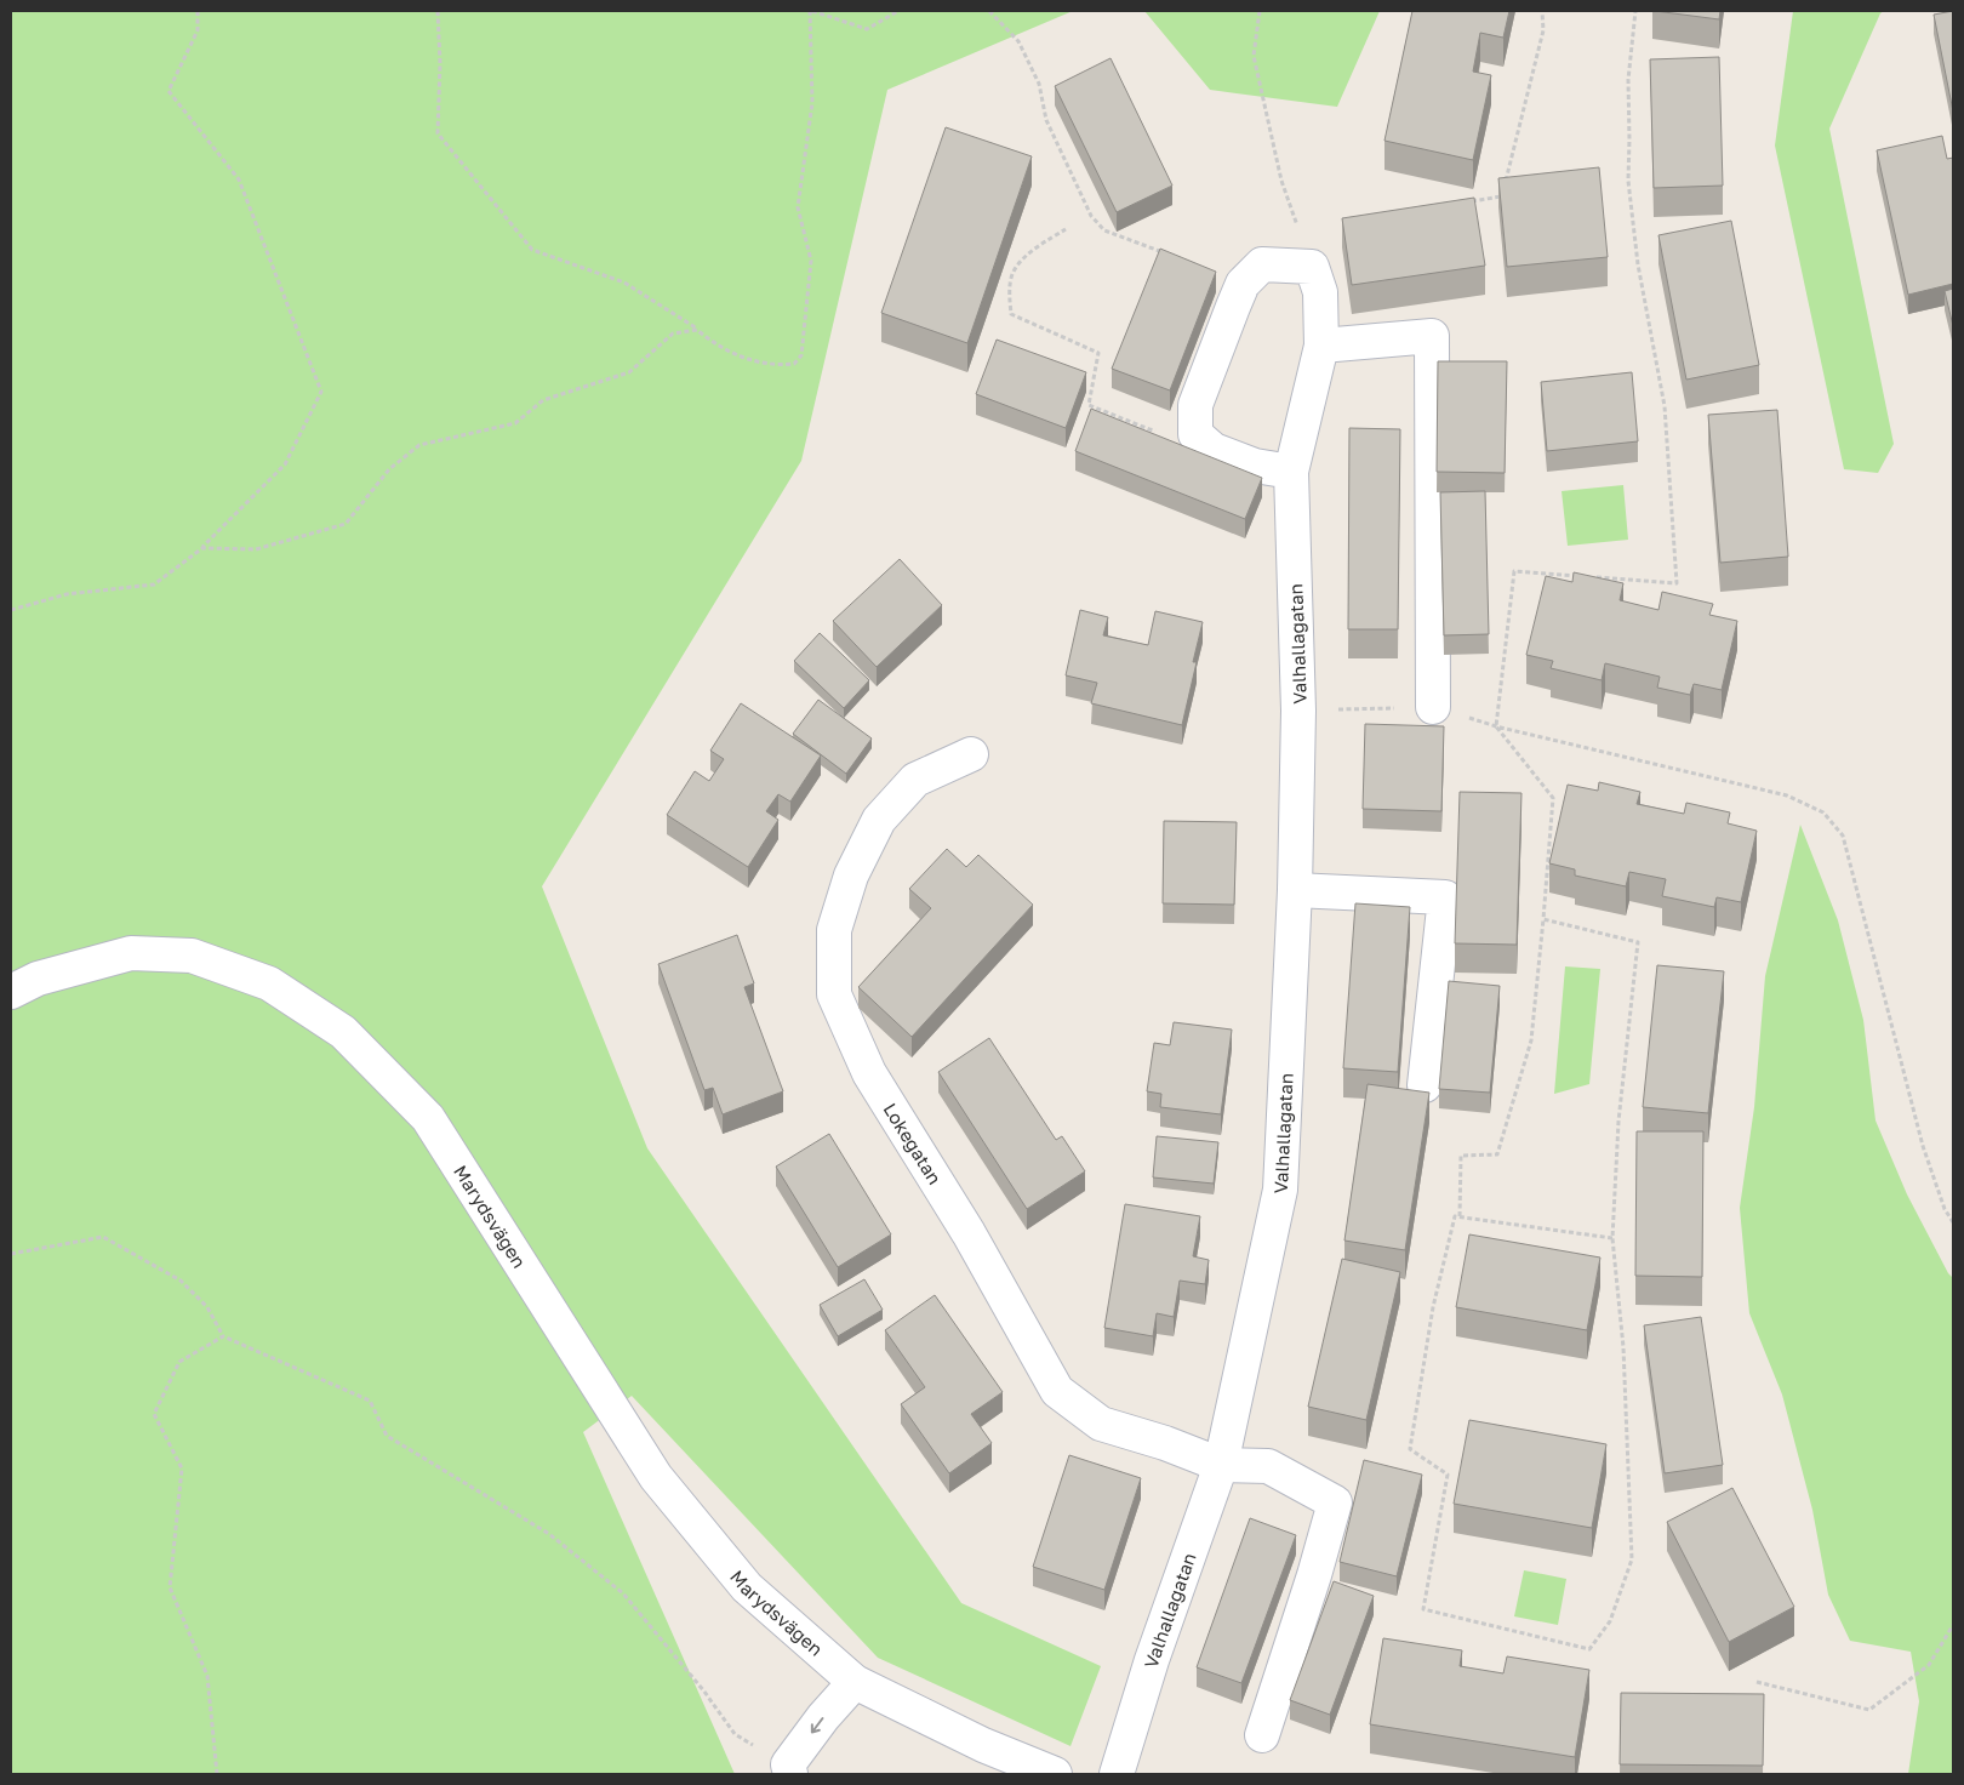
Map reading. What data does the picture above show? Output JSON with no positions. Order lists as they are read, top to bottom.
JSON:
{
  "streets": {
    "street": ["Valhallagatan", "Lokegatan", "Marydsvägen"]
  },
  "crossings": [
    ["Valhallagatan", "Lokegatan"]
  ]
}
